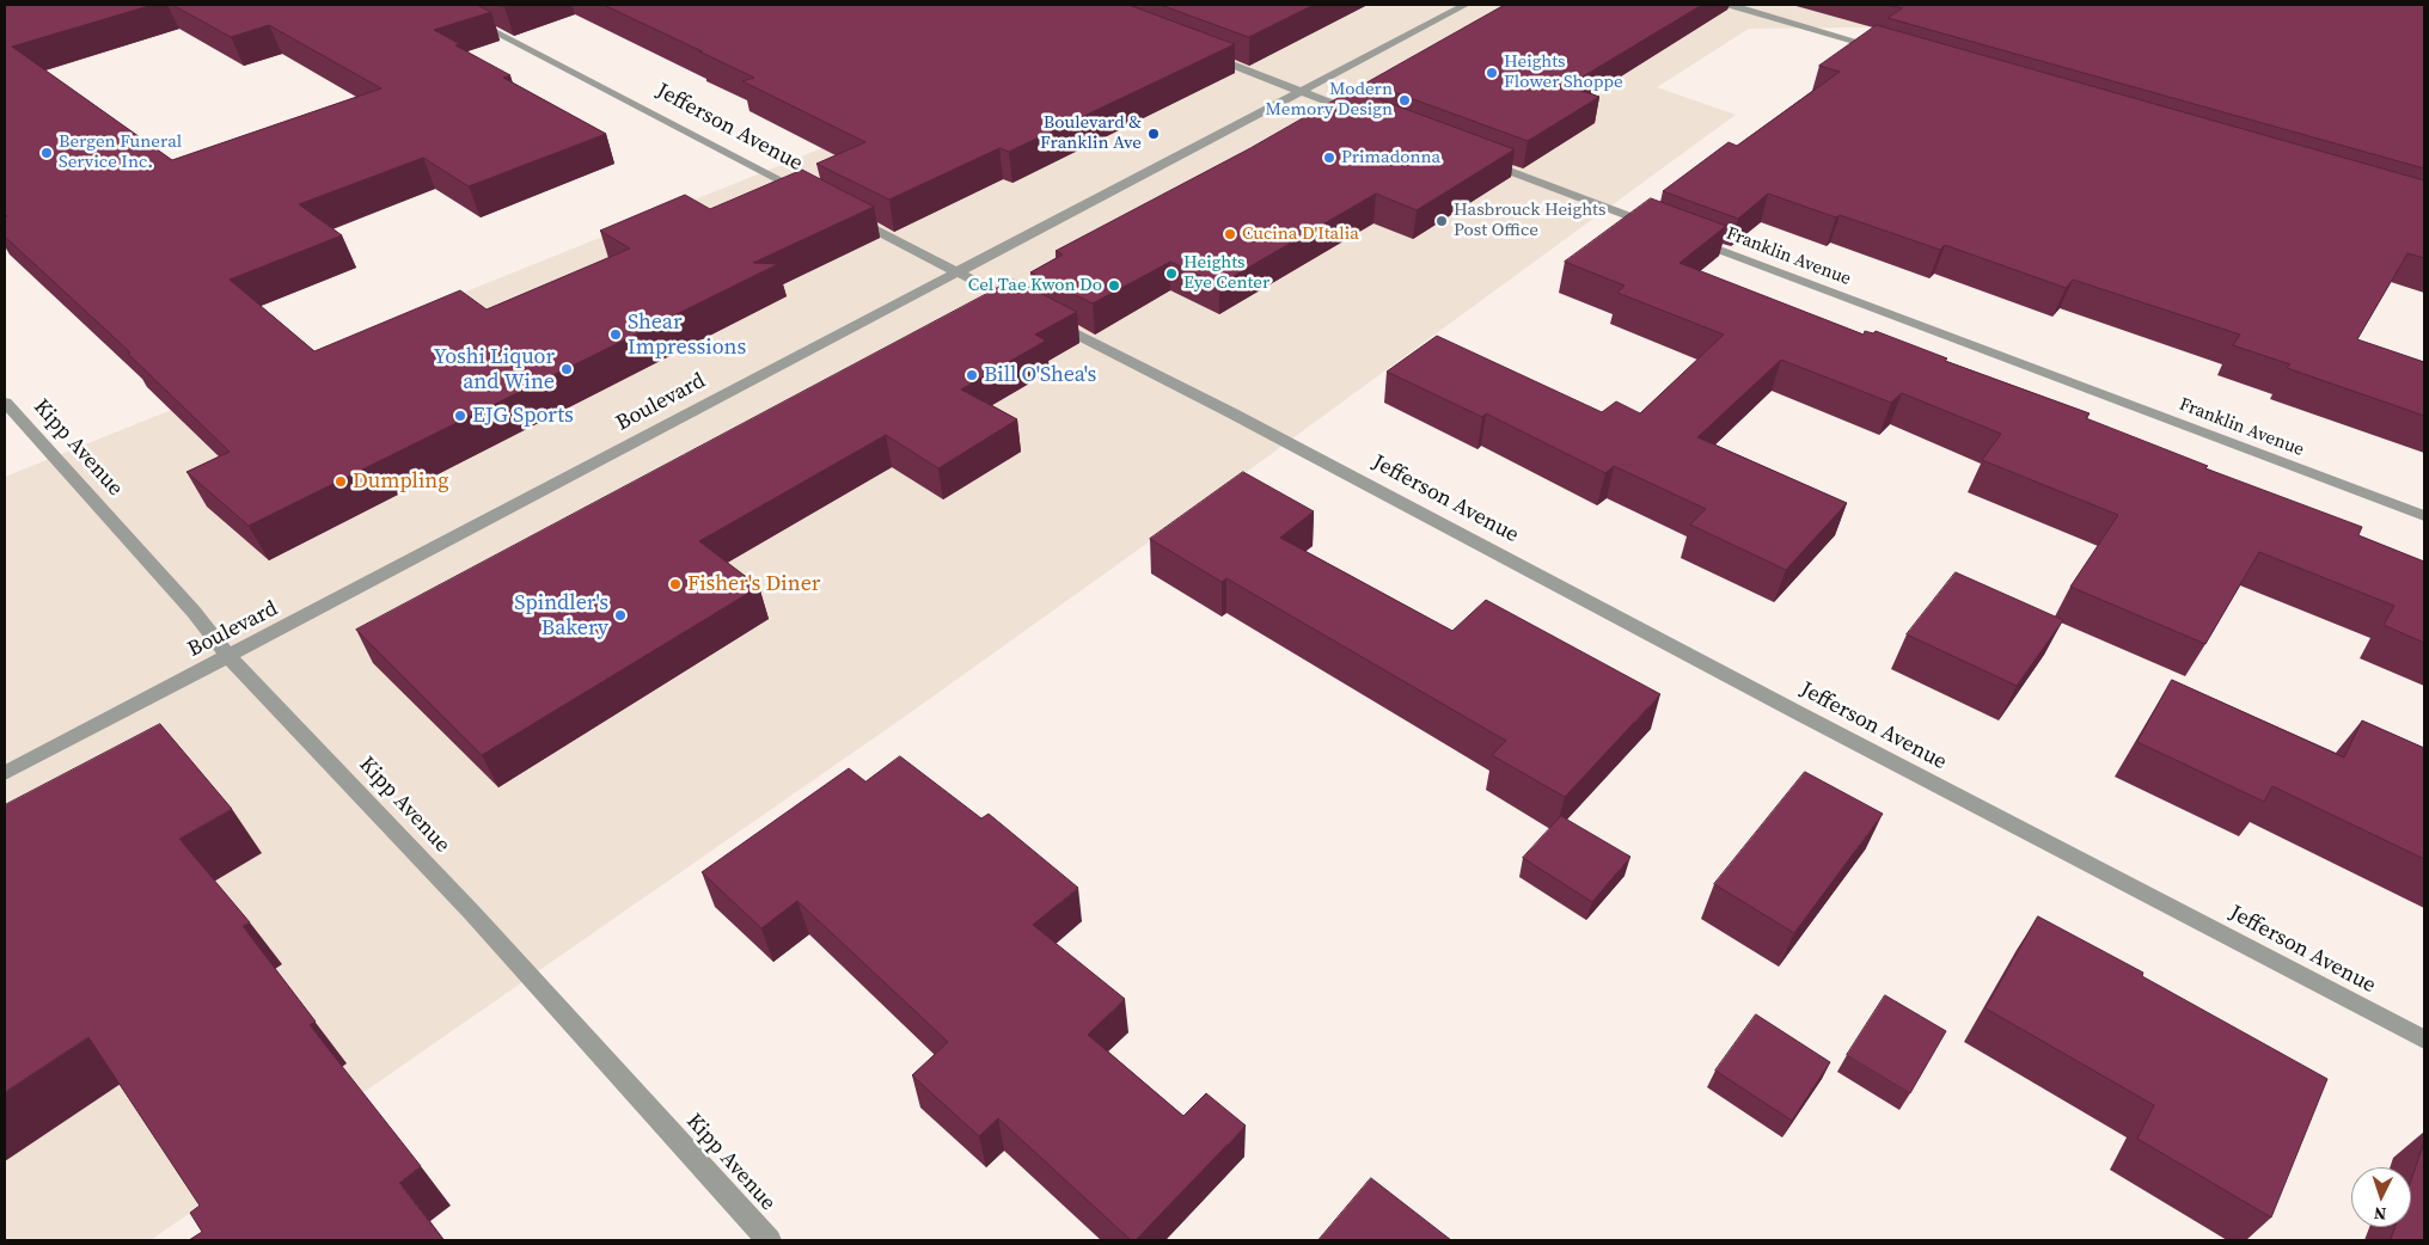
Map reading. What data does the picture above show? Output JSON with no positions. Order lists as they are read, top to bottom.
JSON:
{
  "streets": {
    "street": [
      "Jefferson Avenue",
      "Franklin Avenue",
      "Boulevard",
      "Kipp Avenue"
    ]
  },
  "crossings": [
    ["Jefferson Avenue", "Boulevard"],
    ["Boulevard", "Kipp Avenue"]
  ],
  "places": [
    "Heights Flower Shoppe",
    "Modern Memory Design",
    "Boulevard & Franklin Ave",
    "Bergen Funeral Service Inc.",
    "Primadonna",
    "Hasbrouck Heights Post Office",
    "Cucina D'Italia",
    "Heights Eye Center",
    "Cel Tae Kwon Do",
    "Shear Impressions",
    "Yoshi Liquor and Wine",
    "Bill O'Shea's",
    "EJG Sports",
    "Dumpling",
    "Fisher's Diner",
    "Spindler's Bakery"
  ],
  "north": "bottom"
}
